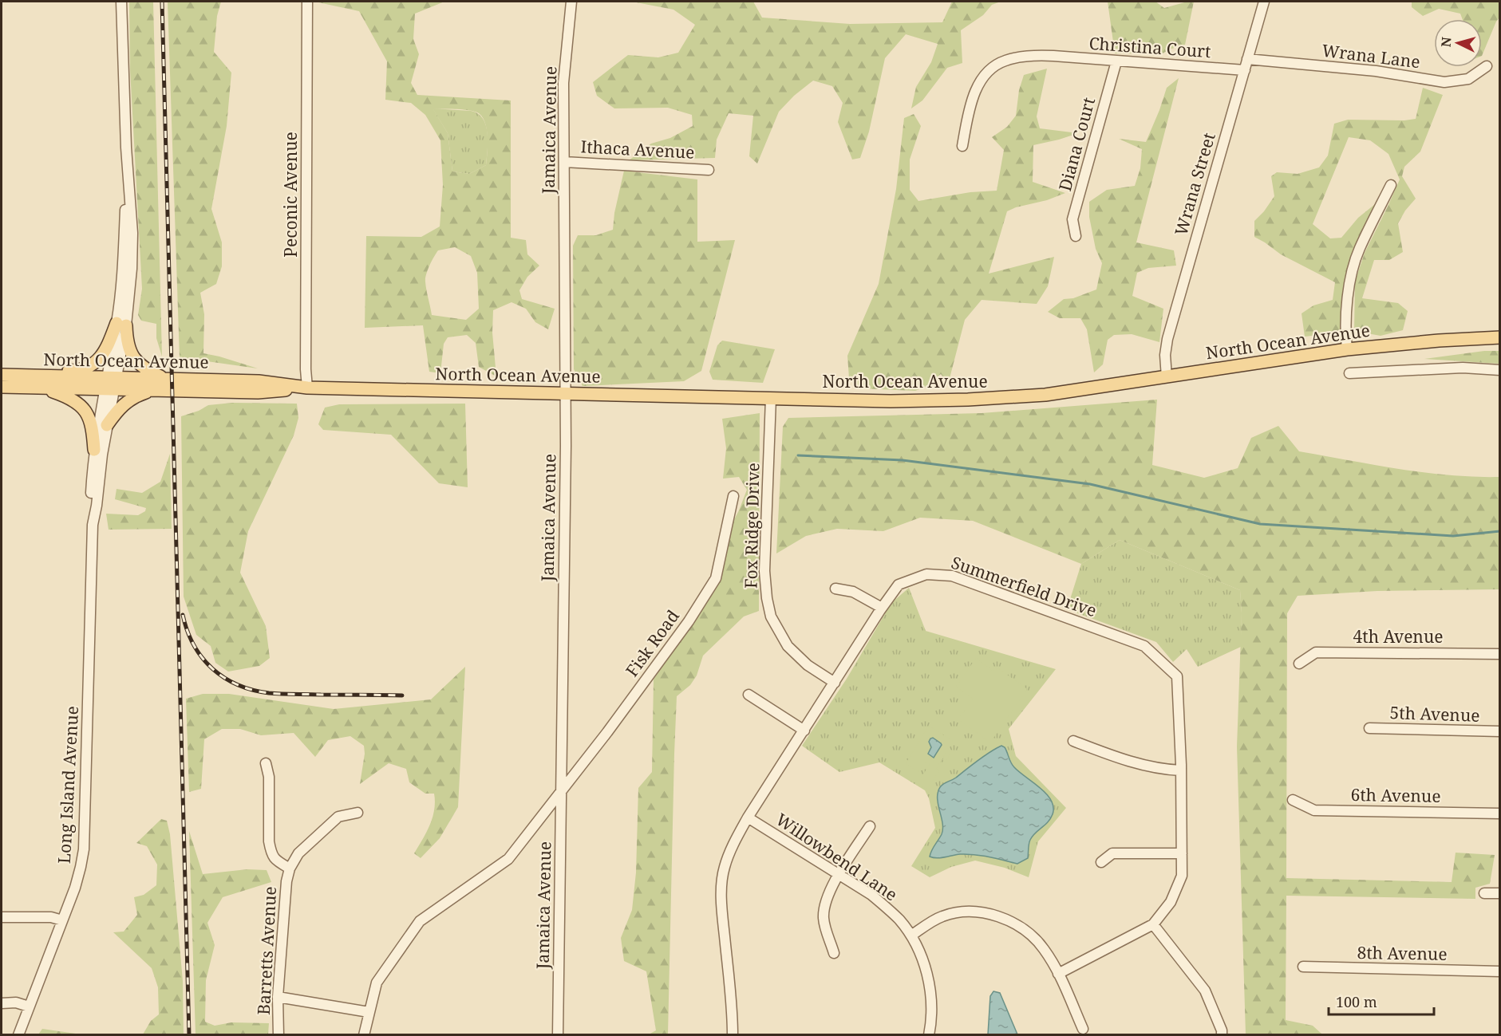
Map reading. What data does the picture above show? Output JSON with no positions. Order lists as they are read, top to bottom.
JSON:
{
  "streets": {
    "main road": ["North Ocean Avenue"],
    "street": [
      "Christina Court",
      "Wrana Lane",
      "Jamaica Avenue",
      "Diana Court",
      "Ithaca Avenue",
      "Wrana Street",
      "Peconic Avenue",
      "Fox Ridge Drive",
      "Summerfield Drive",
      "4th Avenue",
      "Fisk Road",
      "5th Avenue",
      "Long Island Avenue",
      "6th Avenue",
      "Willowbend Lane",
      "Barretts Avenue",
      "8th Avenue"
    ]
  },
  "crossings": [
    ["Christina Court", "Diana Court"],
    ["Christina Court", "Wrana Street"],
    ["Wrana Lane", "Wrana Street"],
    ["Jamaica Avenue", "Ithaca Avenue"],
    ["Jamaica Avenue", "North Ocean Avenue"],
    ["Jamaica Avenue", "Fisk Road"],
    ["Wrana Street", "North Ocean Avenue"],
    ["Peconic Avenue", "North Ocean Avenue"],
    ["North Ocean Avenue", "Fox Ridge Drive"],
    ["North Ocean Avenue", "Long Island Avenue"],
    ["Fox Ridge Drive", "Summerfield Drive"],
    ["Summerfield Drive", "Willowbend Lane"]
  ],
  "scale_bar": "100 m",
  "north": "left"
}
